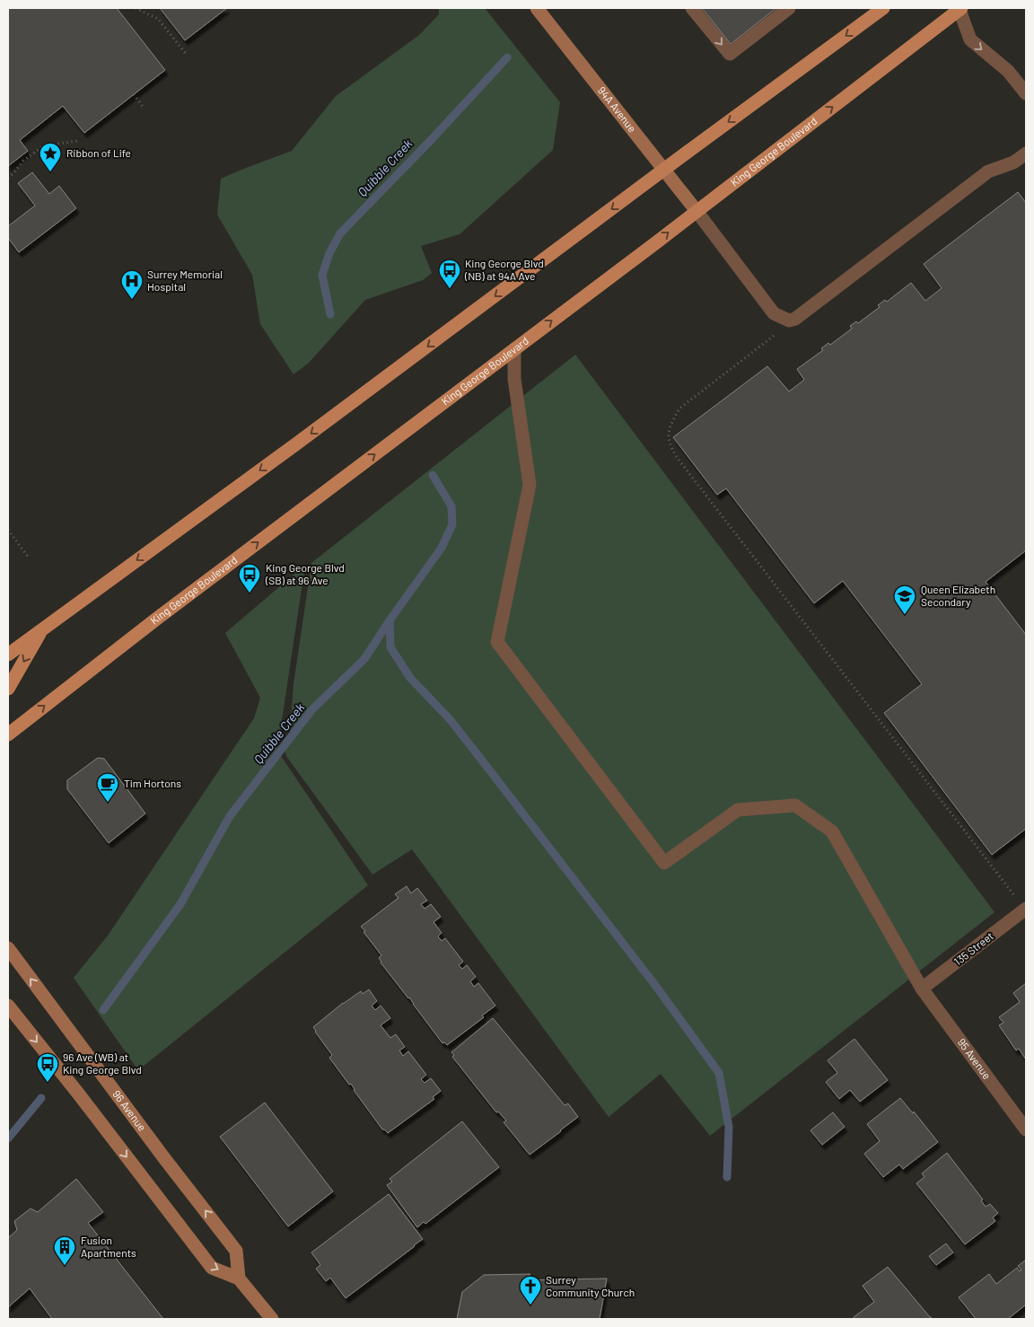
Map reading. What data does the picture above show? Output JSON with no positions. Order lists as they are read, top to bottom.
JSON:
{
  "streets": {
    "main road": ["94A Avenue", "King George Boulevard", "96 Avenue"],
    "street": ["135 Street", "95 Avenue"]
  },
  "crossings": [
    ["94A Avenue", "King George Boulevard"],
    ["King George Boulevard", "95 Avenue"],
    ["135 Street", "95 Avenue"]
  ],
  "water": ["Quibble Creek"],
  "places": {
    "place": ["Ribbon of Life"],
    "bus stop": ["King George Blvd (NB) at 94A Ave", "King George Blvd (SB) at 96 Ave", "96 Ave (WB) at King George Blvd"],
    "hospital": ["Surrey Memorial Hospital"],
    "school or university": ["Queen Elizabeth Secondary"],
    "cafe": ["Tim Hortons"],
    "building": ["Fusion Apartments"],
    "church": ["Surrey Community Church"]
  }
}
